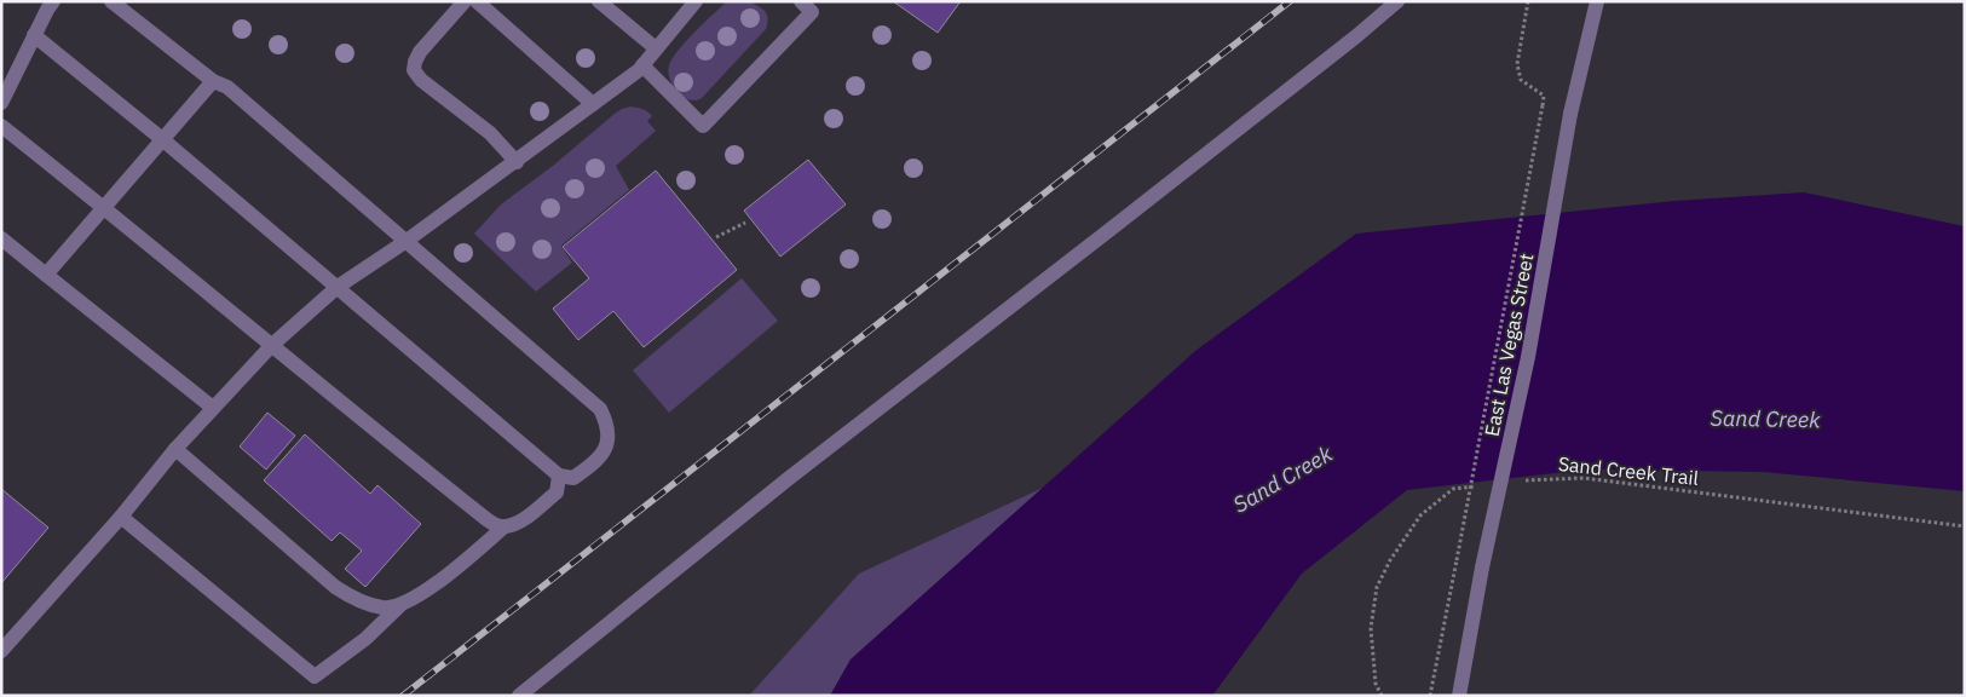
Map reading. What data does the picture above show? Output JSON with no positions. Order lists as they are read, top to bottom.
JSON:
{
  "streets": {
    "street": ["East Las Vegas Street"],
    "path": ["Sand Creek Trail"]
  },
  "water": ["Sand Creek"]
}
